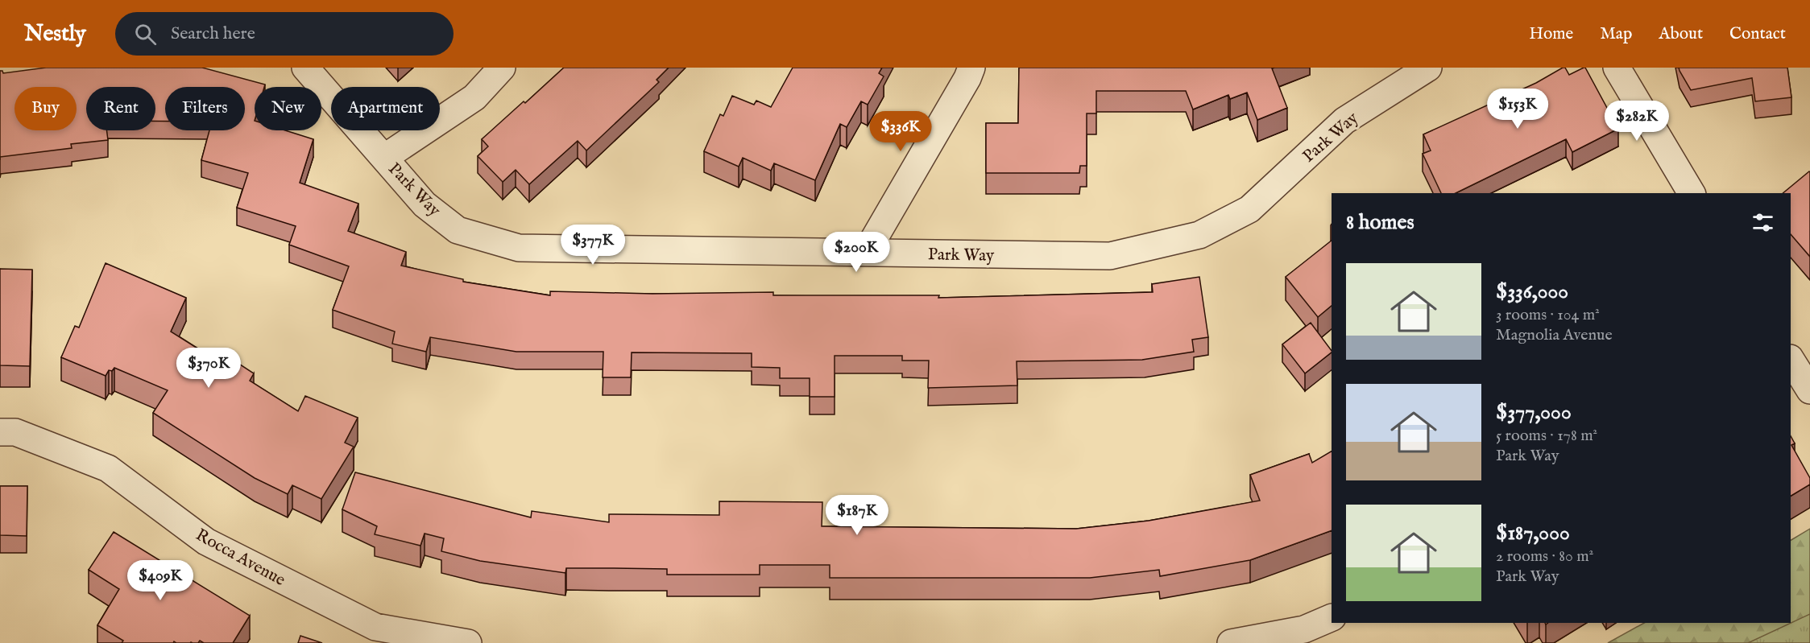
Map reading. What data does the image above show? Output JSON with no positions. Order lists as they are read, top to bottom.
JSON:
{
  "streets": {
    "street": ["Park Way", "Rocca Avenue"]
  },
  "page": {
    "header": "Nestly",
    "search": "Search here",
    "nav": [
      "Home",
      "Map",
      "About",
      "Contact"
    ],
    "chip": [
      "Buy",
      "Rent",
      "Filters",
      "New",
      "Apartment"
    ],
    "price": [
      "$153K",
      "$282K",
      "$336K",
      "$377K",
      "$200K",
      "$370K",
      "$187K",
      "$409K"
    ],
    "heading": "8 homes",
    "list": [
      {
        "name": "$336,000",
        "note": "3 rooms · 104 m² · Magnolia Avenue"
      },
      {
        "name": "$377,000",
        "note": "5 rooms · 178 m² · Park Way"
      },
      {
        "name": "$187,000",
        "note": "2 rooms · 80 m² · Park Way"
      }
    ]
  }
}
